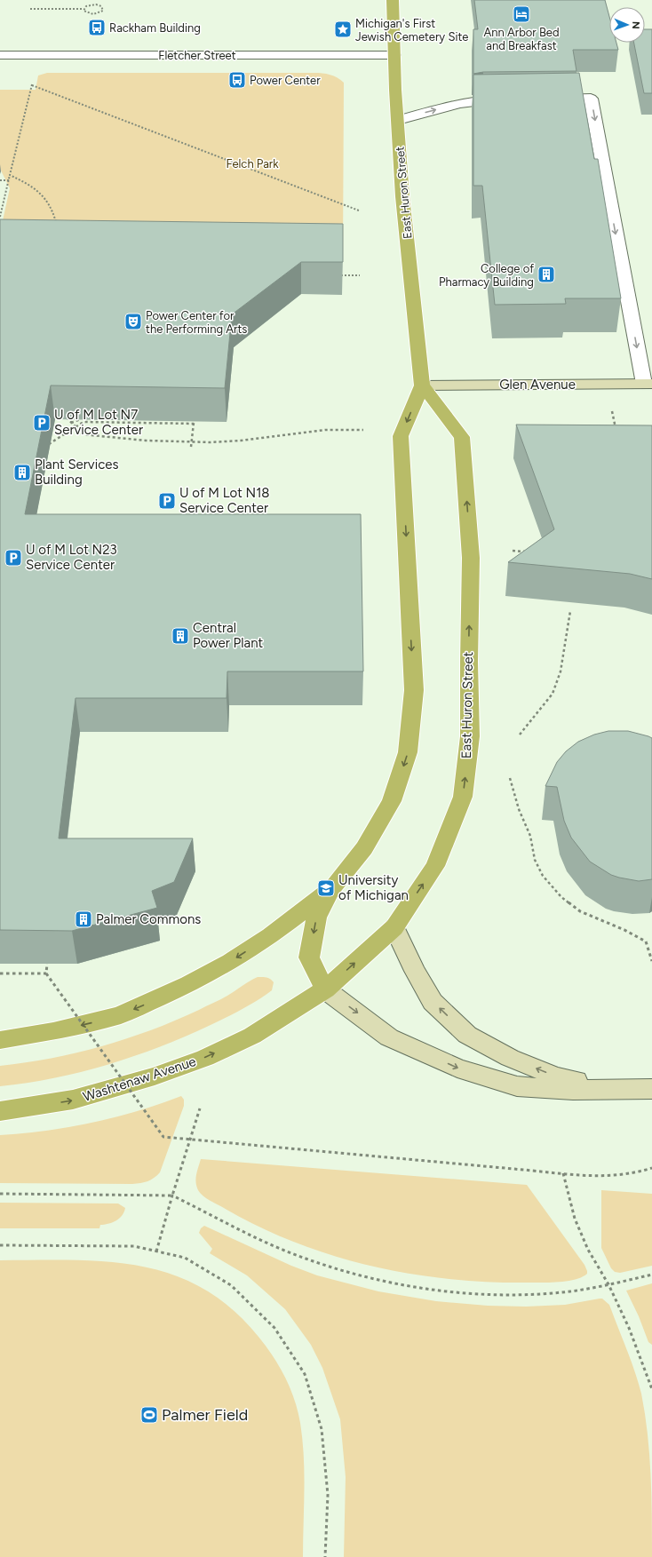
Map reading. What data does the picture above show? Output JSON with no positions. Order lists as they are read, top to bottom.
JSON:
{
  "streets": {
    "main road": ["East Huron Street", "Washtenaw Avenue"],
    "street": ["Fletcher Street", "Glen Avenue"]
  },
  "crossings": [
    ["Fletcher Street", "East Huron Street"],
    ["East Huron Street", "Glen Avenue"],
    ["East Huron Street", "Washtenaw Avenue"]
  ],
  "one_way": ["Washtenaw Avenue"],
  "parks": ["Felch Park"],
  "places": {
    "hotel": ["Ann Arbor Bed and Breakfast"],
    "bus stop": ["Rackham Building", "Power Center"],
    "place": ["Michigan's First Jewish Cemetery Site"],
    "building": [
      "College of Pharmacy Building",
      "Plant Services Building",
      "Central Power Plant",
      "Palmer Commons"
    ],
    "theatre": ["Power Center for the Performing Arts"],
    "parking": ["U of M Lot N7 Service Center", "U of M Lot N18 Service Center", "U of M Lot N23 Service Center"],
    "school or university": ["University of Michigan"],
    "sports": ["Palmer Field"]
  },
  "north": "right"
}
